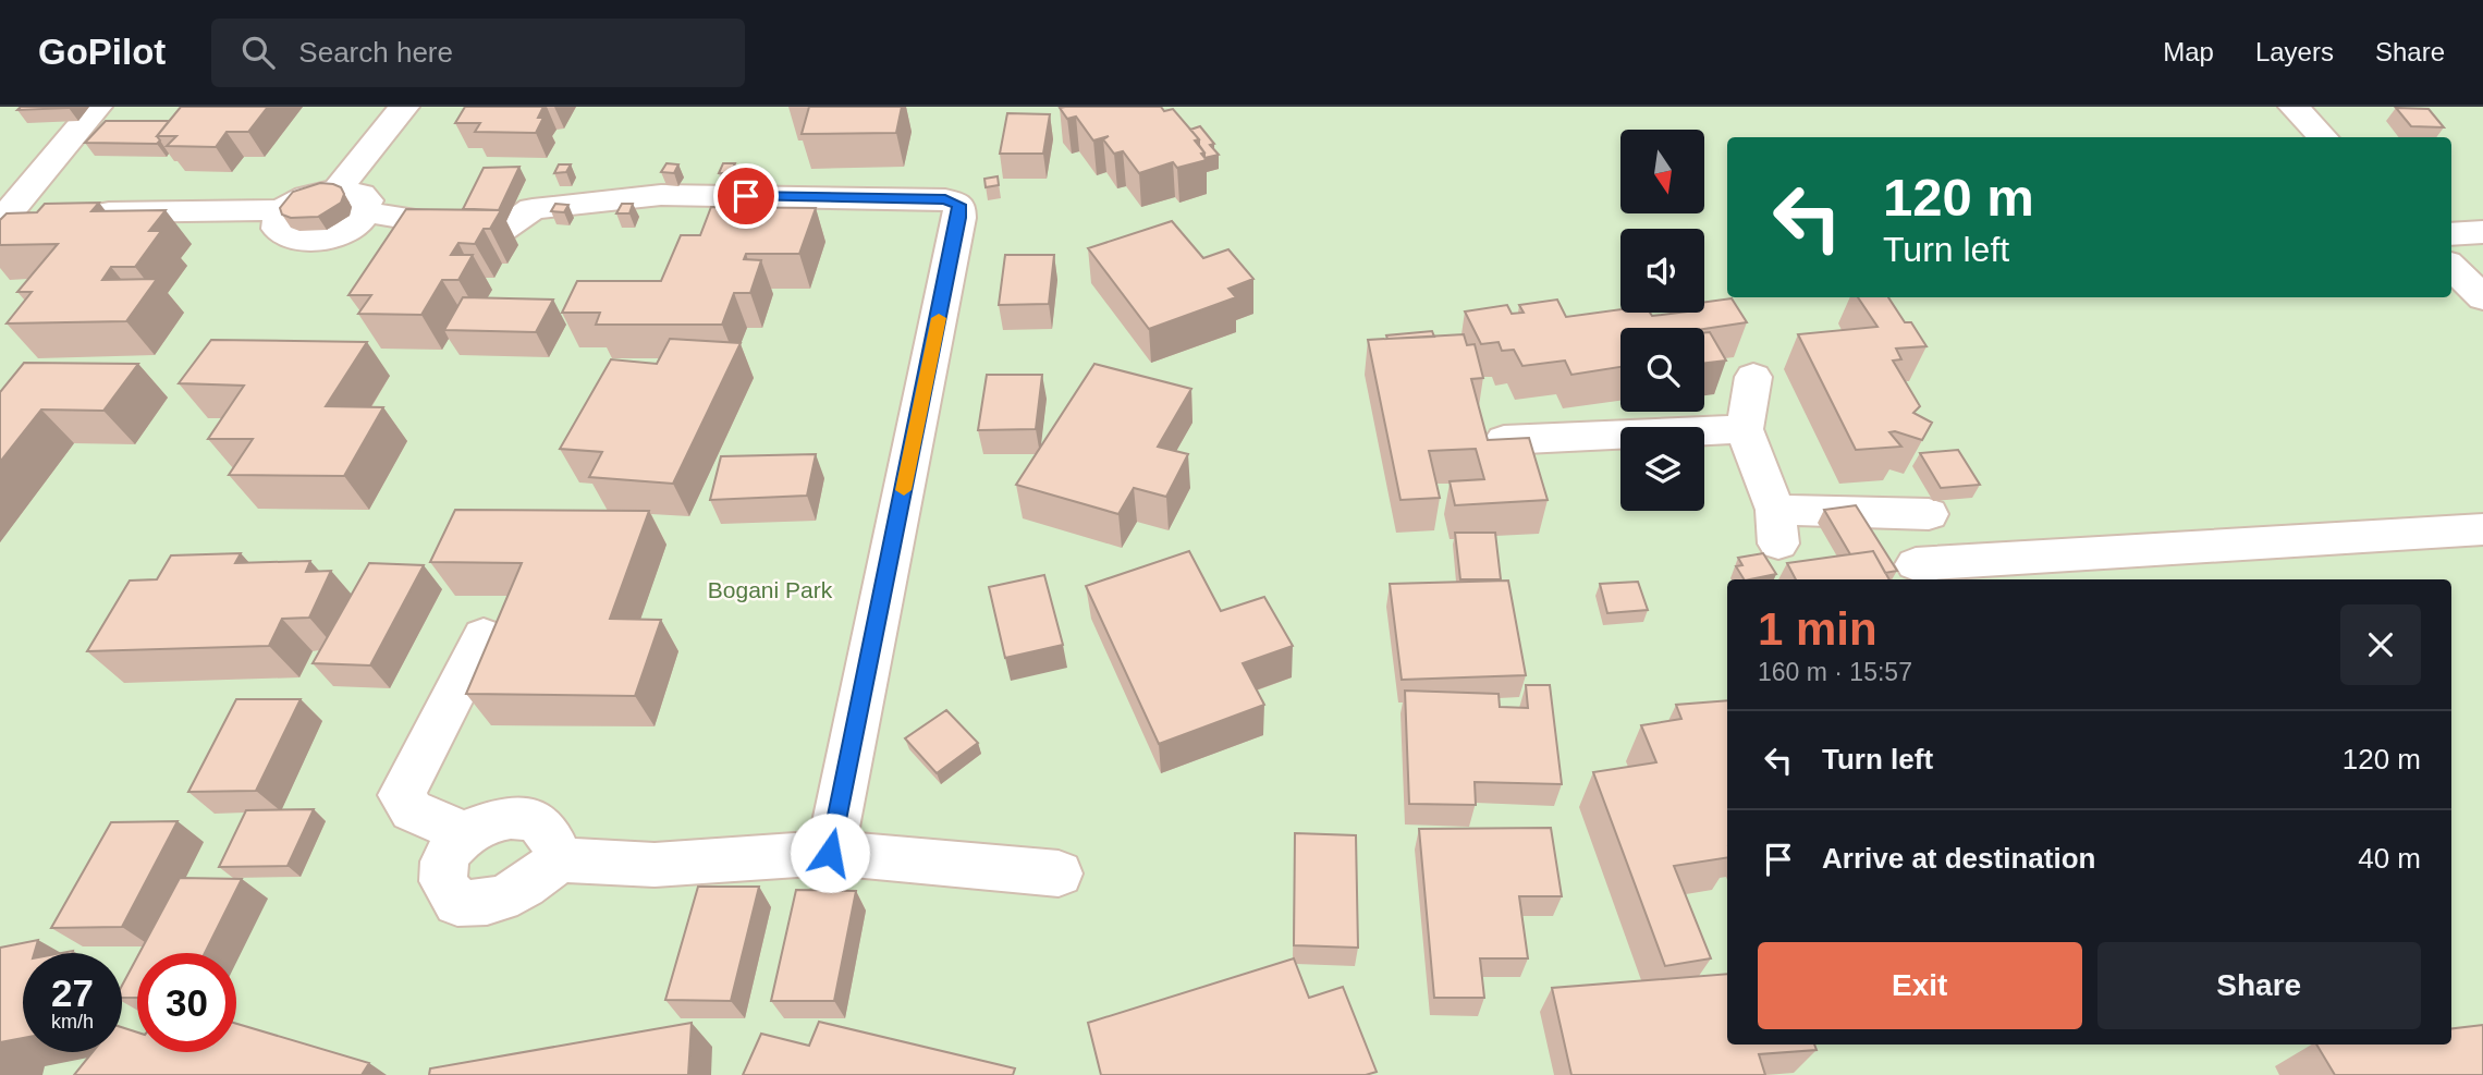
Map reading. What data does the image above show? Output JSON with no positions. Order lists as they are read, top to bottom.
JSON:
{
  "parks": ["Bogani Park"],
  "north": "bottom",
  "page": {
    "header": "GoPilot",
    "search": "Search here",
    "nav": ["Map", "Layers", "Share"],
    "turn": ["120 m", "Turn left"],
    "heading": ["1 min", "160 m · 15:57"],
    "list": [
      {
        "name": "Turn left",
        "value": "120 m"
      },
      {
        "name": "Arrive at destination",
        "value": "40 m"
      }
    ],
    "buttons": ["Exit", "Share"],
    "speed": "27 km/h",
    "limit": "30"
  }
}
